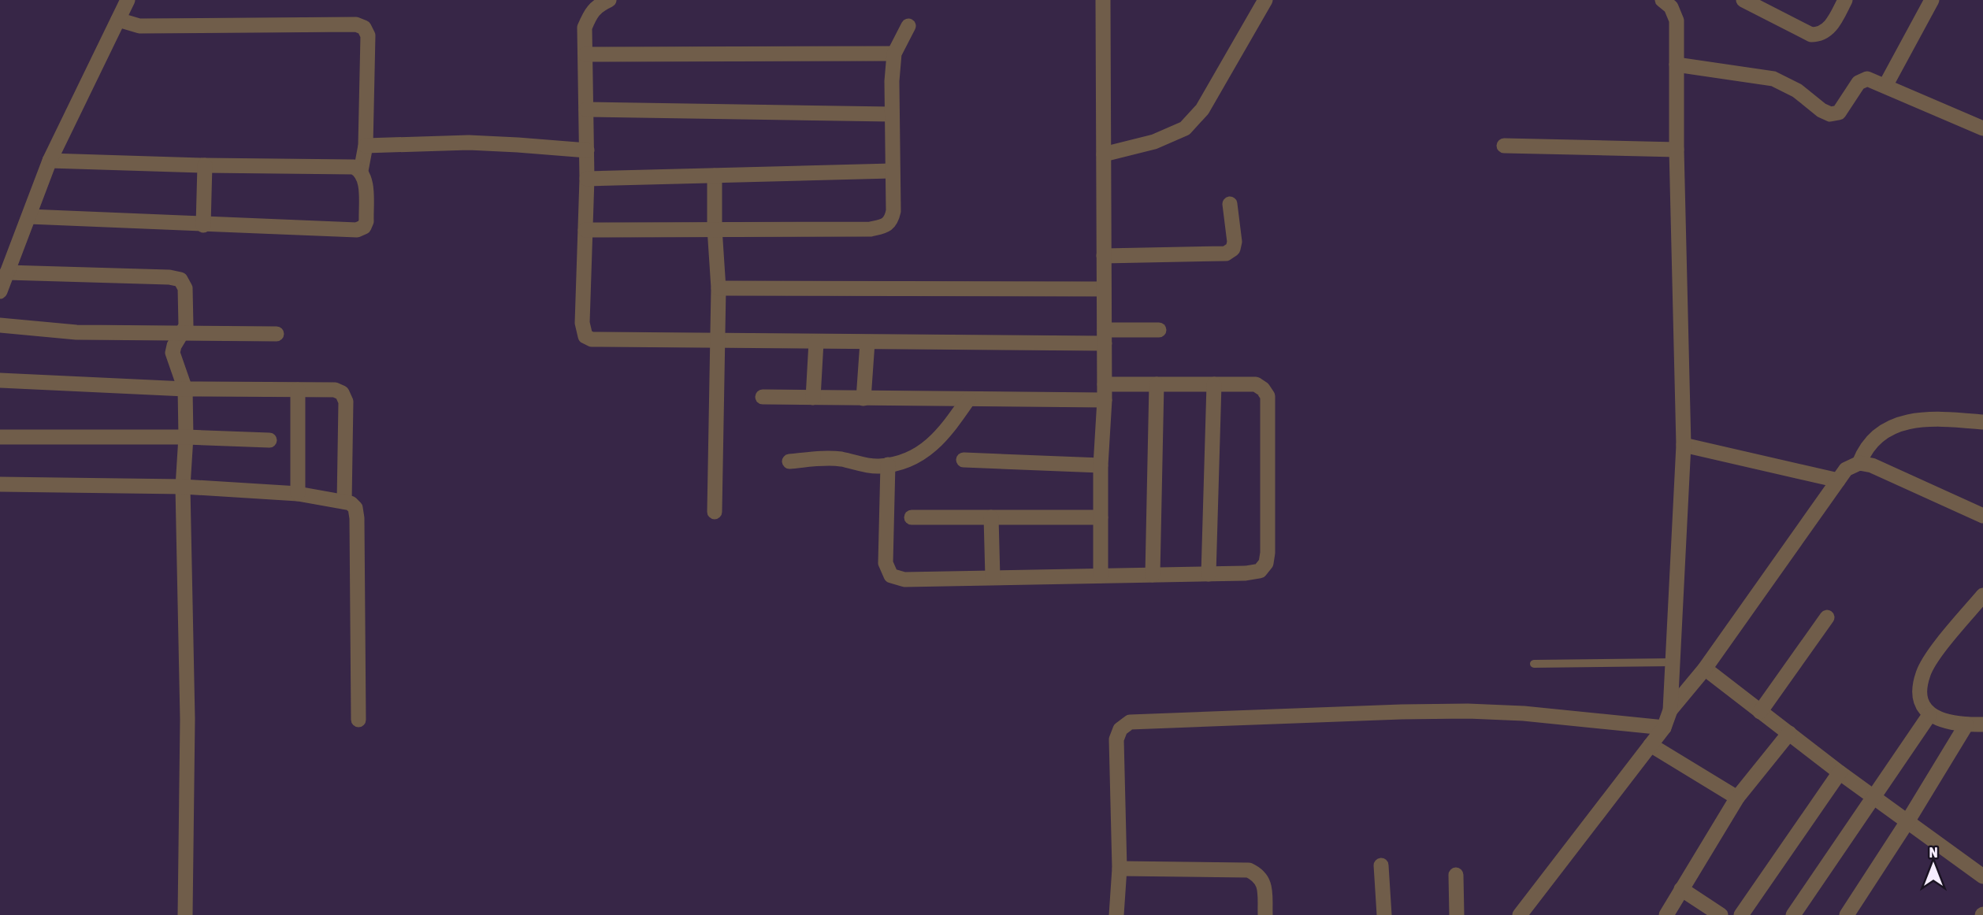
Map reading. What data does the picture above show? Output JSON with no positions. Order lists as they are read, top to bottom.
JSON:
{
  "north": "top"
}
